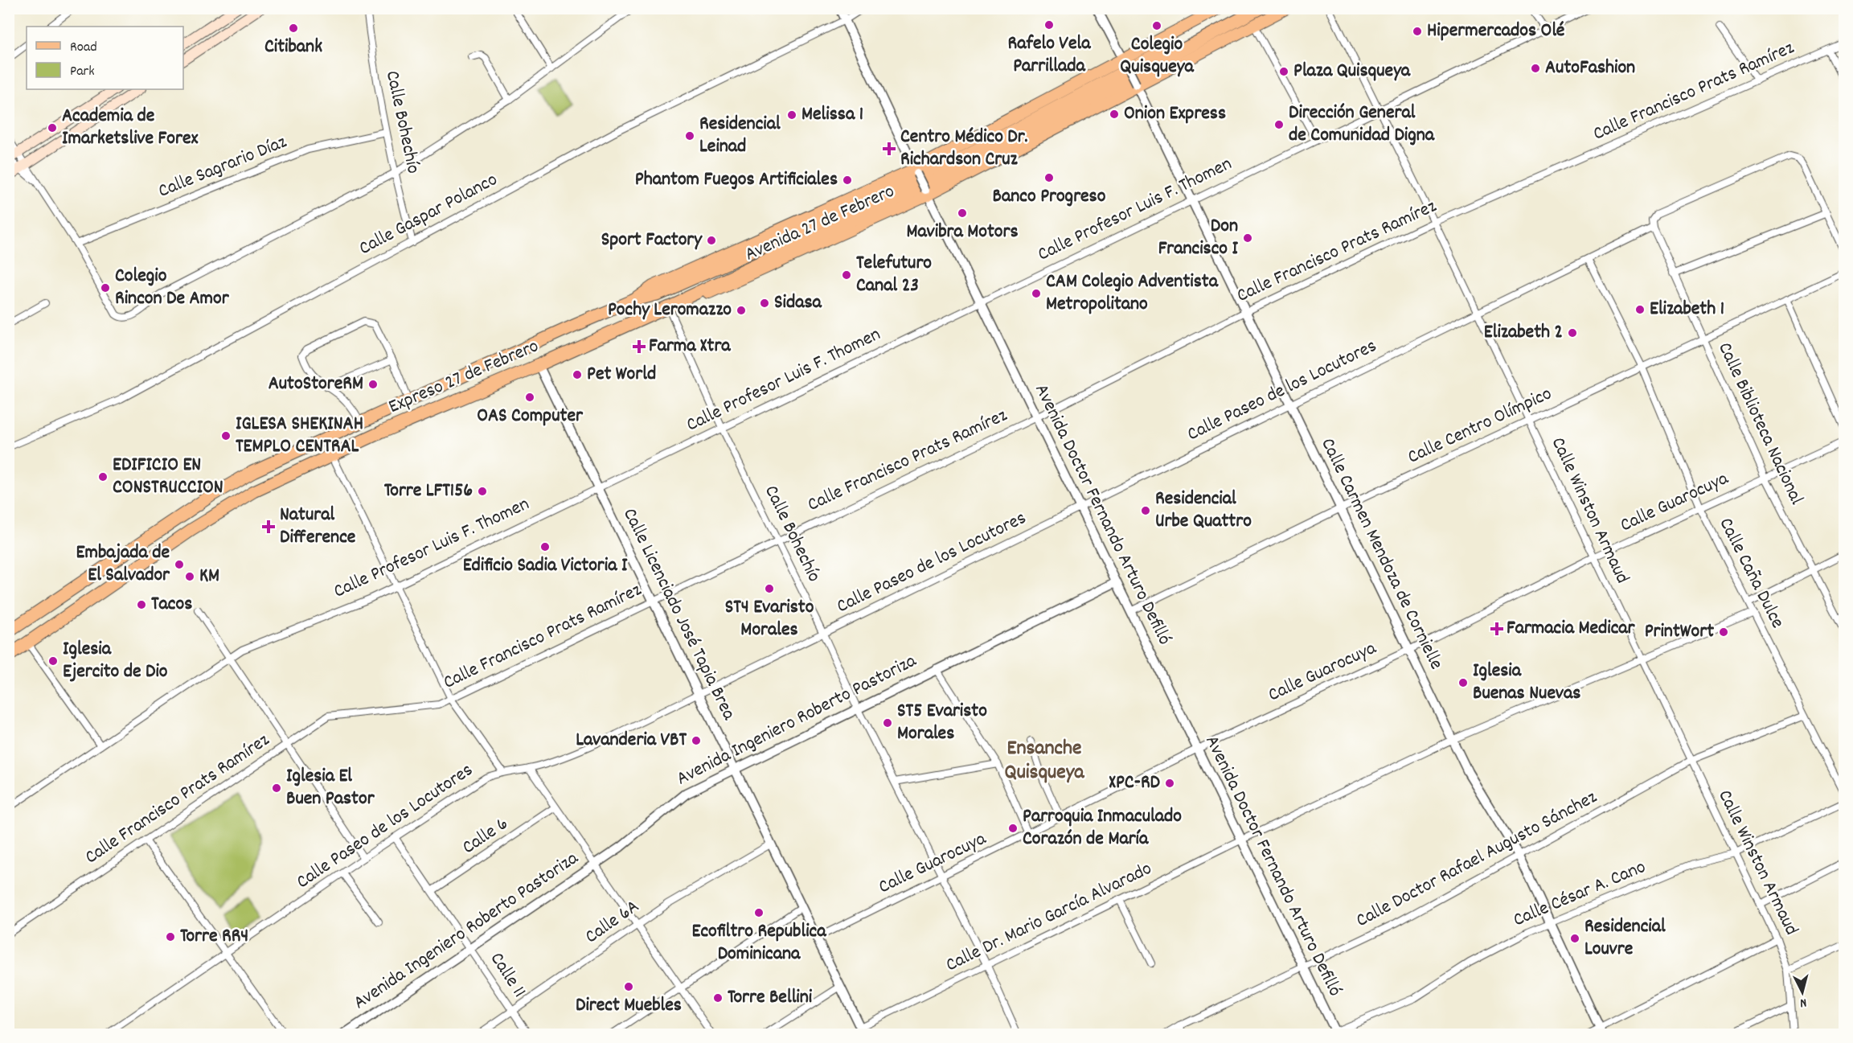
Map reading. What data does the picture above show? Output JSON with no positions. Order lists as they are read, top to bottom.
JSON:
{
  "streets": {
    "highway": ["Expreso 27 de Febrero"],
    "main road": ["Avenida 27 de Febrero"],
    "street": [
      "Calle Francisco Prats Ramírez",
      "Calle Bohechío",
      "Calle Sagrario Díaz",
      "Calle Profesor Luis F. Thomen",
      "Calle Gaspar Polanco",
      "Calle Paseo de los Locutores",
      "Calle Biblioteca Nacional",
      "Calle Centro Olímpico",
      "Calle Guarocuya",
      "Calle Winston Armaud",
      "Avenida Doctor Fernando Arturo Defilló",
      "Calle Carmen Mendoza de Cornielle",
      "Calle Caña Dulce",
      "Calle Licenciado José Tapia Brea",
      "Avenida Ingeniero Roberto Pastoriza",
      "Calle 6",
      "Calle Doctor Rafael Augusto Sánchez",
      "Calle César A. Cano",
      "Calle Dr. Mario García Alvarado",
      "Calle 6A",
      "Calle 11"
    ]
  },
  "crossings": [
    ["Calle Francisco Prats Ramírez", "Calle Bohechío"],
    ["Calle Francisco Prats Ramírez", "Calle Winston Armaud"],
    ["Calle Francisco Prats Ramírez", "Avenida Doctor Fernando Arturo Defilló"],
    ["Calle Francisco Prats Ramírez", "Calle Carmen Mendoza de Cornielle"],
    ["Calle Francisco Prats Ramírez", "Calle Licenciado José Tapia Brea"],
    ["Calle Bohechío", "Calle Sagrario Díaz"],
    ["Calle Bohechío", "Calle Profesor Luis F. Thomen"],
    ["Calle Bohechío", "Calle Gaspar Polanco"],
    ["Calle Bohechío", "Avenida 27 de Febrero"],
    ["Calle Bohechío", "Expreso 27 de Febrero"],
    ["Calle Bohechío", "Calle Paseo de los Locutores"],
    ["Calle Bohechío", "Calle Guarocuya"],
    ["Calle Bohechío", "Avenida Ingeniero Roberto Pastoriza"],
    ["Calle Bohechío", "Calle Dr. Mario García Alvarado"],
    ["Calle Profesor Luis F. Thomen", "Calle Winston Armaud"],
    ["Calle Profesor Luis F. Thomen", "Avenida Doctor Fernando Arturo Defilló"],
    ["Calle Profesor Luis F. Thomen", "Calle Carmen Mendoza de Cornielle"],
    ["Calle Profesor Luis F. Thomen", "Calle Licenciado José Tapia Brea"],
    ["Calle Gaspar Polanco", "Avenida Doctor Fernando Arturo Defilló"],
    ["Avenida 27 de Febrero", "Expreso 27 de Febrero"],
    ["Avenida 27 de Febrero", "Avenida Doctor Fernando Arturo Defilló"],
    ["Avenida 27 de Febrero", "Calle Carmen Mendoza de Cornielle"],
    ["Expreso 27 de Febrero", "Calle Licenciado José Tapia Brea"],
    ["Calle Paseo de los Locutores", "Calle Biblioteca Nacional"],
    ["Calle Paseo de los Locutores", "Calle Winston Armaud"],
    ["Calle Paseo de los Locutores", "Avenida Doctor Fernando Arturo Defilló"],
    ["Calle Paseo de los Locutores", "Calle Carmen Mendoza de Cornielle"],
    ["Calle Paseo de los Locutores", "Calle Caña Dulce"],
    ["Calle Paseo de los Locutores", "Calle Licenciado José Tapia Brea"],
    ["Calle Paseo de los Locutores", "Calle 11"],
    ["Calle Biblioteca Nacional", "Calle Centro Olímpico"],
    ["Calle Biblioteca Nacional", "Calle Guarocuya"],
    ["Calle Centro Olímpico", "Calle Winston Armaud"],
    ["Calle Centro Olímpico", "Avenida Doctor Fernando Arturo Defilló"],
    ["Calle Centro Olímpico", "Calle Carmen Mendoza de Cornielle"],
    ["Calle Centro Olímpico", "Calle Caña Dulce"],
    ["Calle Guarocuya", "Calle Winston Armaud"],
    ["Calle Guarocuya", "Avenida Doctor Fernando Arturo Defilló"],
    ["Calle Guarocuya", "Calle Carmen Mendoza de Cornielle"],
    ["Calle Guarocuya", "Calle Caña Dulce"],
    ["Calle Guarocuya", "Calle Licenciado José Tapia Brea"],
    ["Calle Winston Armaud", "Calle Doctor Rafael Augusto Sánchez"],
    ["Calle Winston Armaud", "Calle César A. Cano"],
    ["Calle Winston Armaud", "Calle Dr. Mario García Alvarado"],
    ["Avenida Doctor Fernando Arturo Defilló", "Avenida Ingeniero Roberto Pastoriza"],
    ["Avenida Doctor Fernando Arturo Defilló", "Calle Doctor Rafael Augusto Sánchez"],
    ["Avenida Doctor Fernando Arturo Defilló", "Calle César A. Cano"],
    ["Avenida Doctor Fernando Arturo Defilló", "Calle Dr. Mario García Alvarado"],
    ["Calle Carmen Mendoza de Cornielle", "Calle Doctor Rafael Augusto Sánchez"],
    ["Calle Carmen Mendoza de Cornielle", "Calle César A. Cano"],
    ["Calle Carmen Mendoza de Cornielle", "Calle Dr. Mario García Alvarado"],
    ["Calle Caña Dulce", "Calle Doctor Rafael Augusto Sánchez"],
    ["Calle Caña Dulce", "Calle Dr. Mario García Alvarado"],
    ["Calle Licenciado José Tapia Brea", "Avenida Ingeniero Roberto Pastoriza"],
    ["Calle Licenciado José Tapia Brea", "Calle Dr. Mario García Alvarado"],
    ["Calle Licenciado José Tapia Brea", "Calle 6A"],
    ["Avenida Ingeniero Roberto Pastoriza", "Calle 11"],
    ["Calle 6", "Calle 11"],
    ["Calle 6A", "Calle 11"]
  ],
  "districts": ["Ensanche Quisqueya"],
  "places": {
    "other": [
      "Rafelo Vela Parrillada",
      "Colegio Quisqueya",
      "Citibank",
      "Hipermercados Olé",
      "AutoFashion",
      "Plaza Quisqueya",
      "Onion Express",
      "Melissa 1",
      "Dirección General de Comunidad Digna",
      "Academia de Imarketslive Forex",
      "Residencial Leinad",
      "Banco Progreso",
      "Phantom Fuegos Artificiales",
      "Mavibra Motors",
      "Don Francisco I",
      "Sport Factory",
      "Telefuturo Canal 23",
      "Colegio Rincon De Amor",
      "CAM Colegio Adventista Metropolitano",
      "Sidasa",
      "Elizabeth 1",
      "Pochy Leromazzo",
      "Elizabeth 2",
      "Pet World",
      "AutoStoreRM",
      "OAS Computer",
      "IGLESA SHEKINAH TEMPLO CENTRAL",
      "EDIFICIO EN CONSTRUCCION",
      "Torre LFT156",
      "Residencial Urbe Quattro",
      "Edificio Sadia Victoria I",
      "Embajada de El Salvador",
      "KM",
      "ST4 Evaristo Morales",
      "Tacos",
      "PrintWort",
      "Iglesia Ejercito de Dio",
      "Iglesia Buenas Nuevas",
      "ST5 Evaristo Morales",
      "Lavanderia VBT",
      "XPC-RD",
      "Iglesia El Buen Pastor",
      "Parroquia Inmaculado Corazón de María",
      "Ecofiltro Republica Dominicana",
      "Torre RR4",
      "Residencial Louvre",
      "Direct Muebles",
      "Torre Bellini"
    ],
    "health": [
      "Centro Médico Dr. Richardson Cruz",
      "Farma Xtra",
      "Natural Difference",
      "Farmacia Medicar"
    ]
  },
  "legend": ["Road", "Park"],
  "north": "bottom"
}
